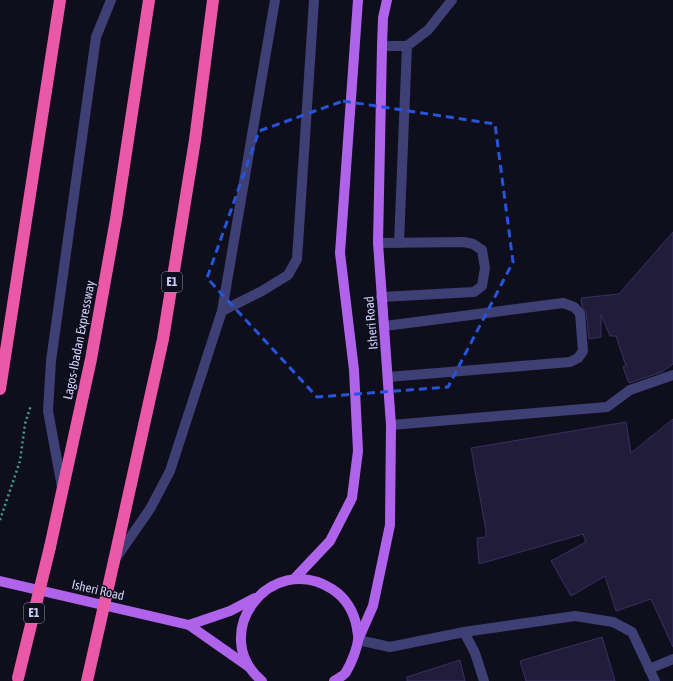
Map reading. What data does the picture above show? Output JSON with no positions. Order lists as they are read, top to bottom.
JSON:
{
  "streets": {
    "highway": ["E1", "Lagos-Ibadan Expressway"],
    "main road": ["Isheri Road"]
  }
}
